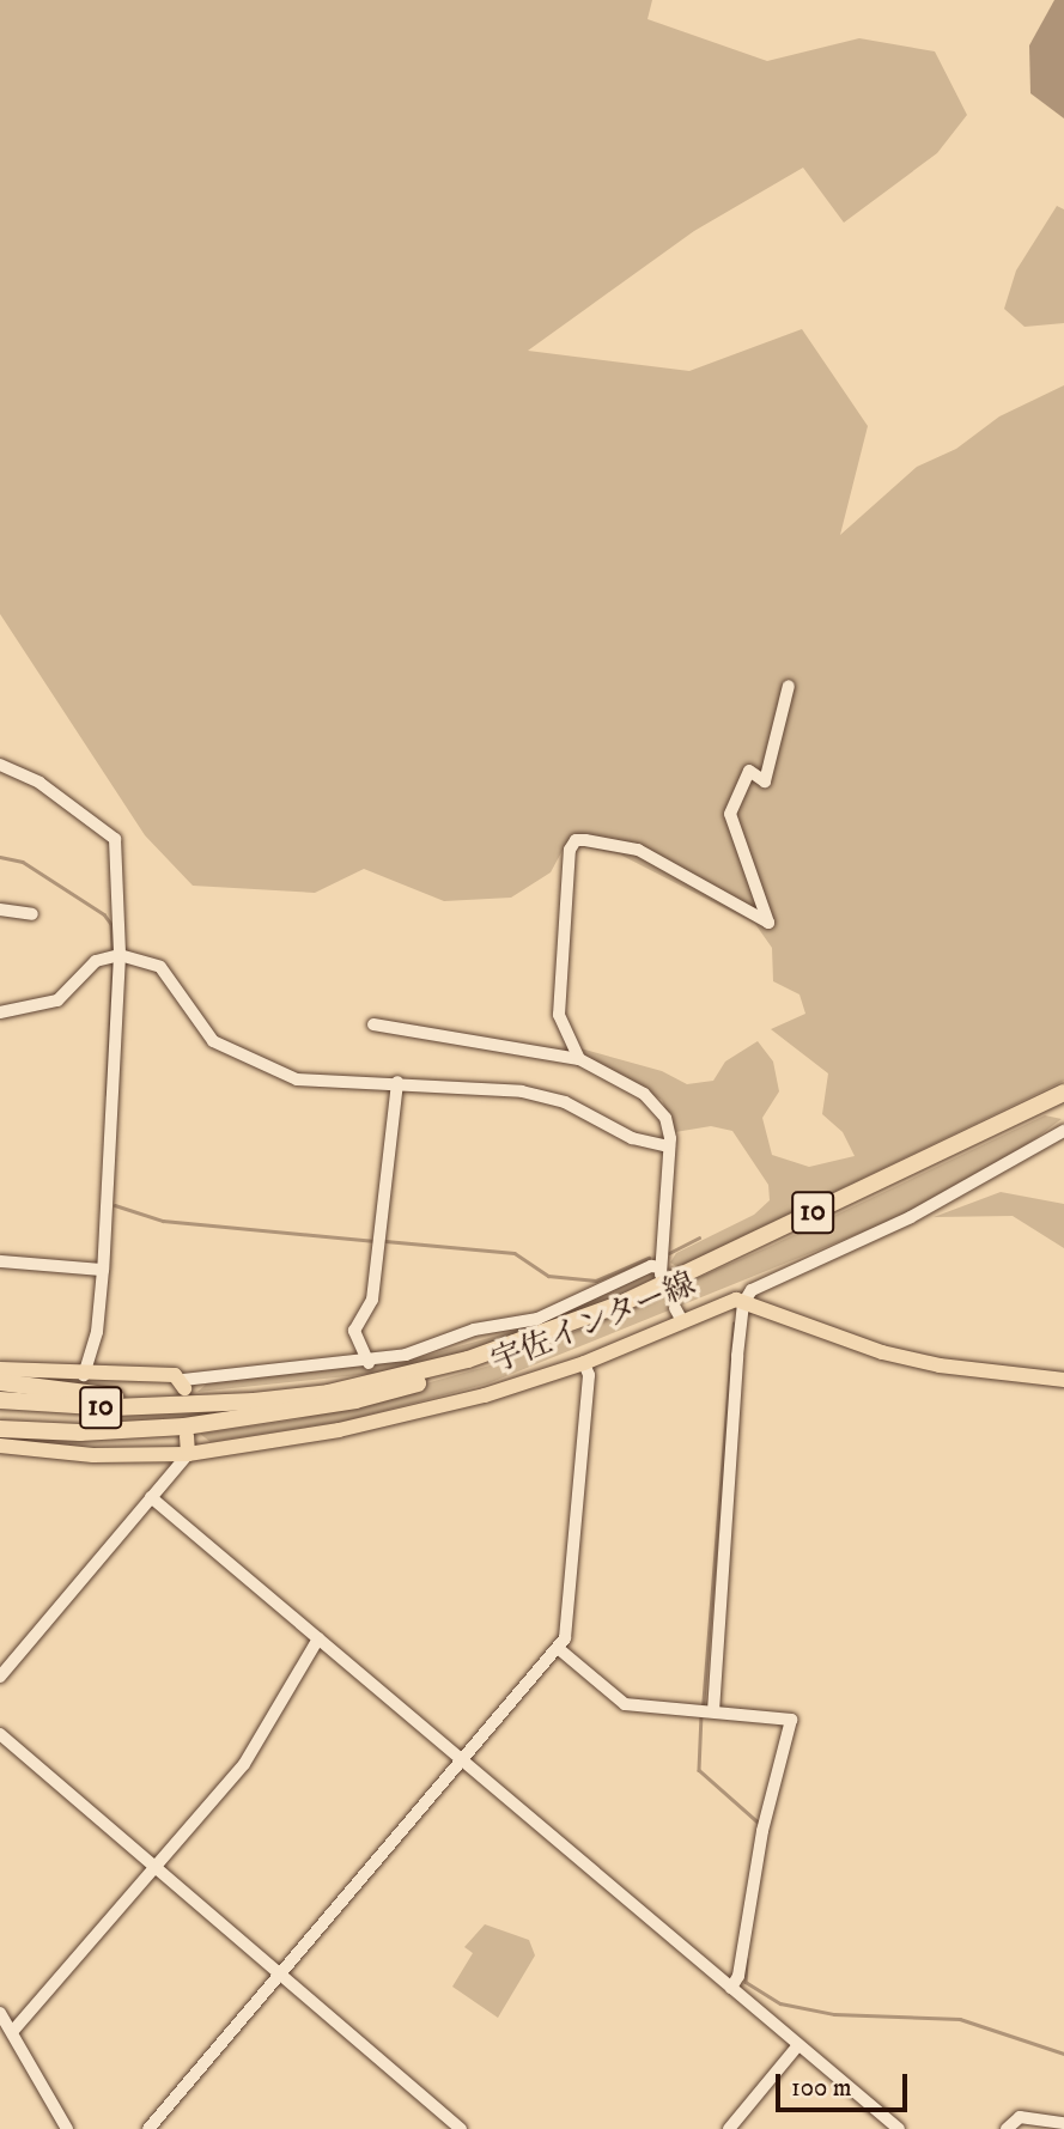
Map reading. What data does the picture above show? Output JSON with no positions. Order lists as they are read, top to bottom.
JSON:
{
  "streets": {
    "highway": ["10"],
    "main road": ["宇佐インター線"]
  },
  "scale_bar": "100 m"
}
